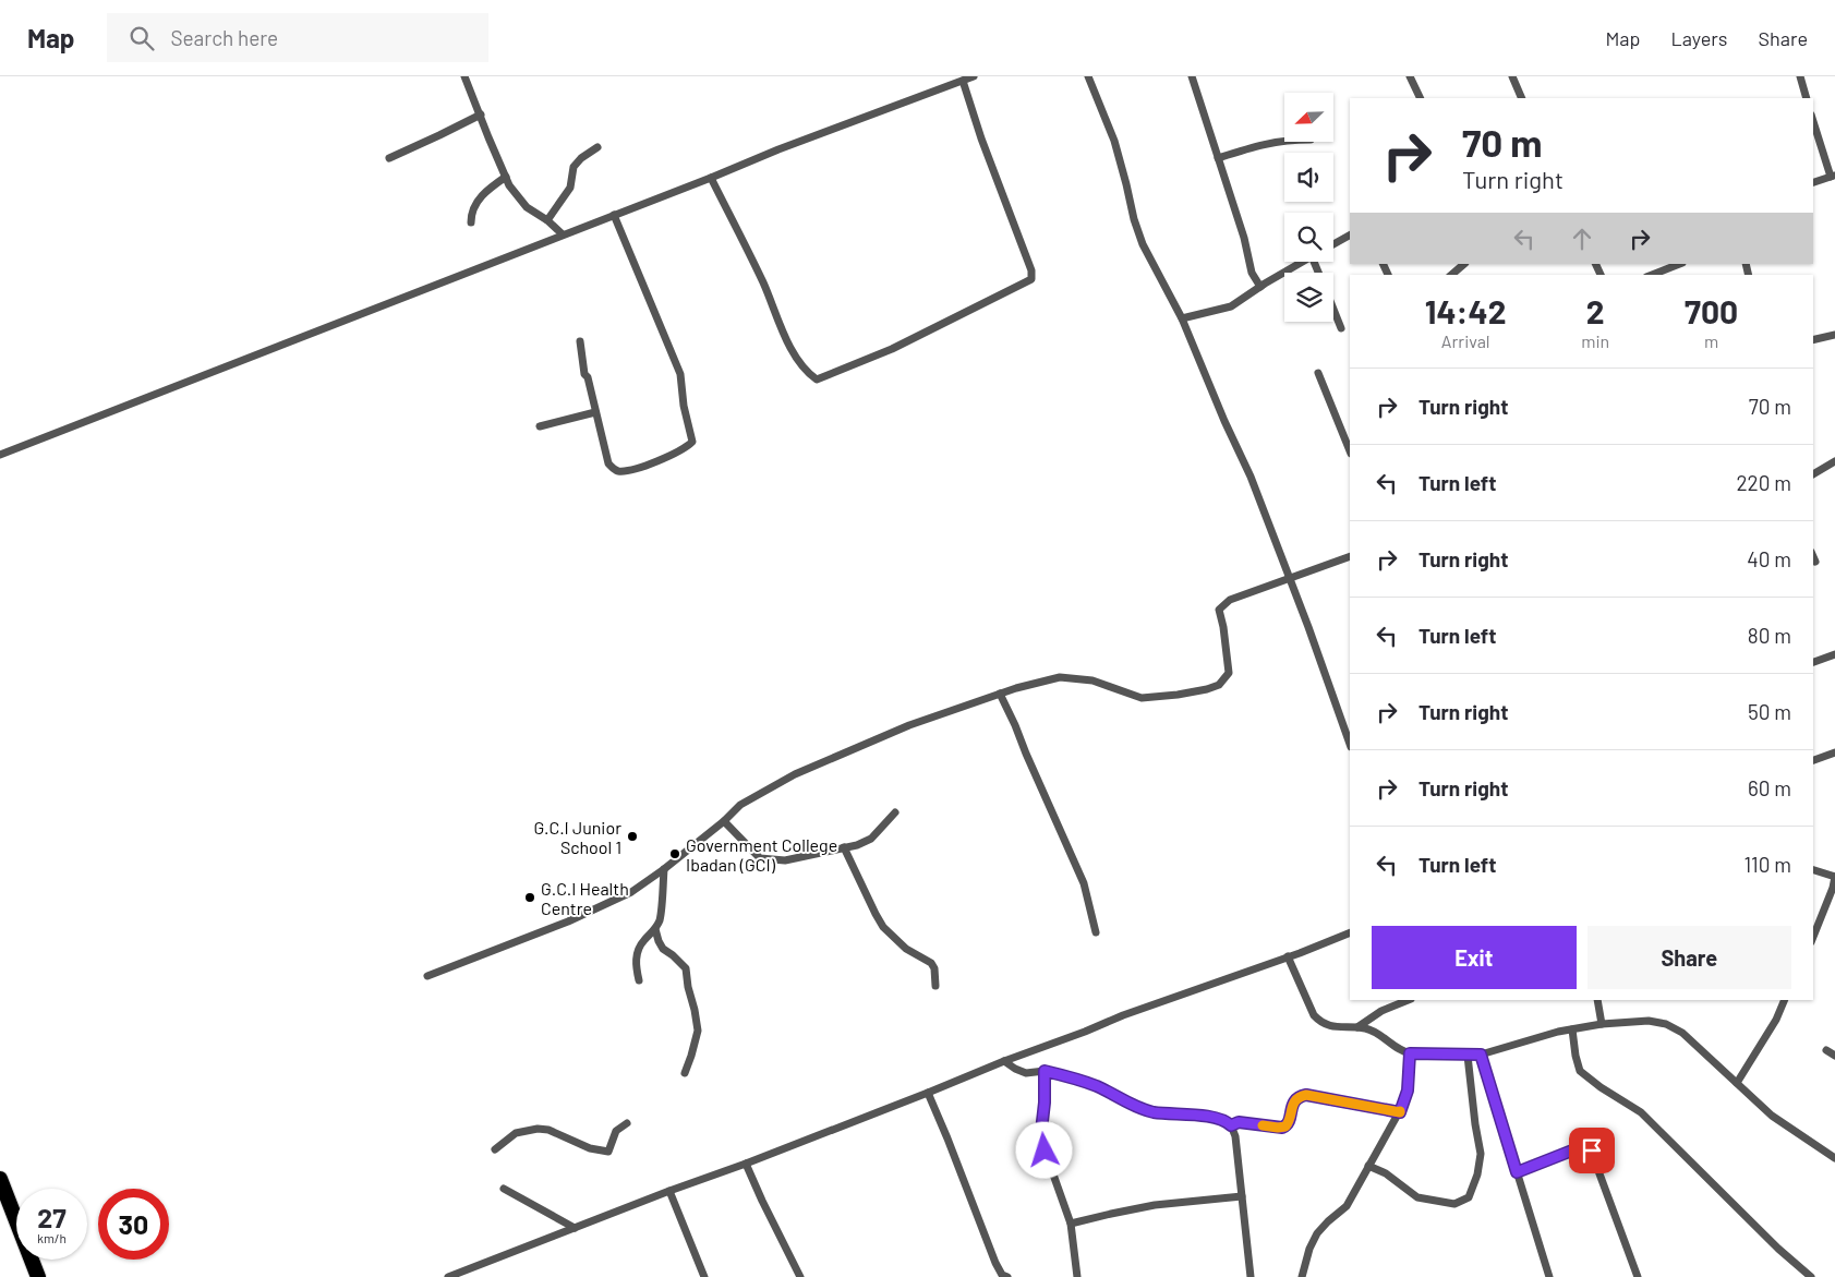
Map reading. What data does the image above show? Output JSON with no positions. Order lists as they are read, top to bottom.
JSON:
{
  "places": ["G.C.I Junior School 1", "Government College Ibadan (GCI)", "G.C.I Health Centre"],
  "north": "bottom left",
  "page": {
    "header": "Map",
    "search": "Search here",
    "nav": ["Map", "Layers", "Share"],
    "turn": ["70 m", "Turn right"],
    "eta": [
      "14:42",
      "Arrival",
      "2",
      "min",
      "700",
      "m"
    ],
    "list": [
      {
        "name": "Turn right",
        "value": "70 m"
      },
      {
        "name": "Turn left",
        "value": "220 m"
      },
      {
        "name": "Turn right",
        "value": "40 m"
      },
      {
        "name": "Turn left",
        "value": "80 m"
      },
      {
        "name": "Turn right",
        "value": "50 m"
      },
      {
        "name": "Turn right",
        "value": "60 m"
      },
      {
        "name": "Turn left",
        "value": "110 m"
      }
    ],
    "buttons": ["Exit", "Share"],
    "speed": "27 km/h",
    "limit": "30"
  }
}
